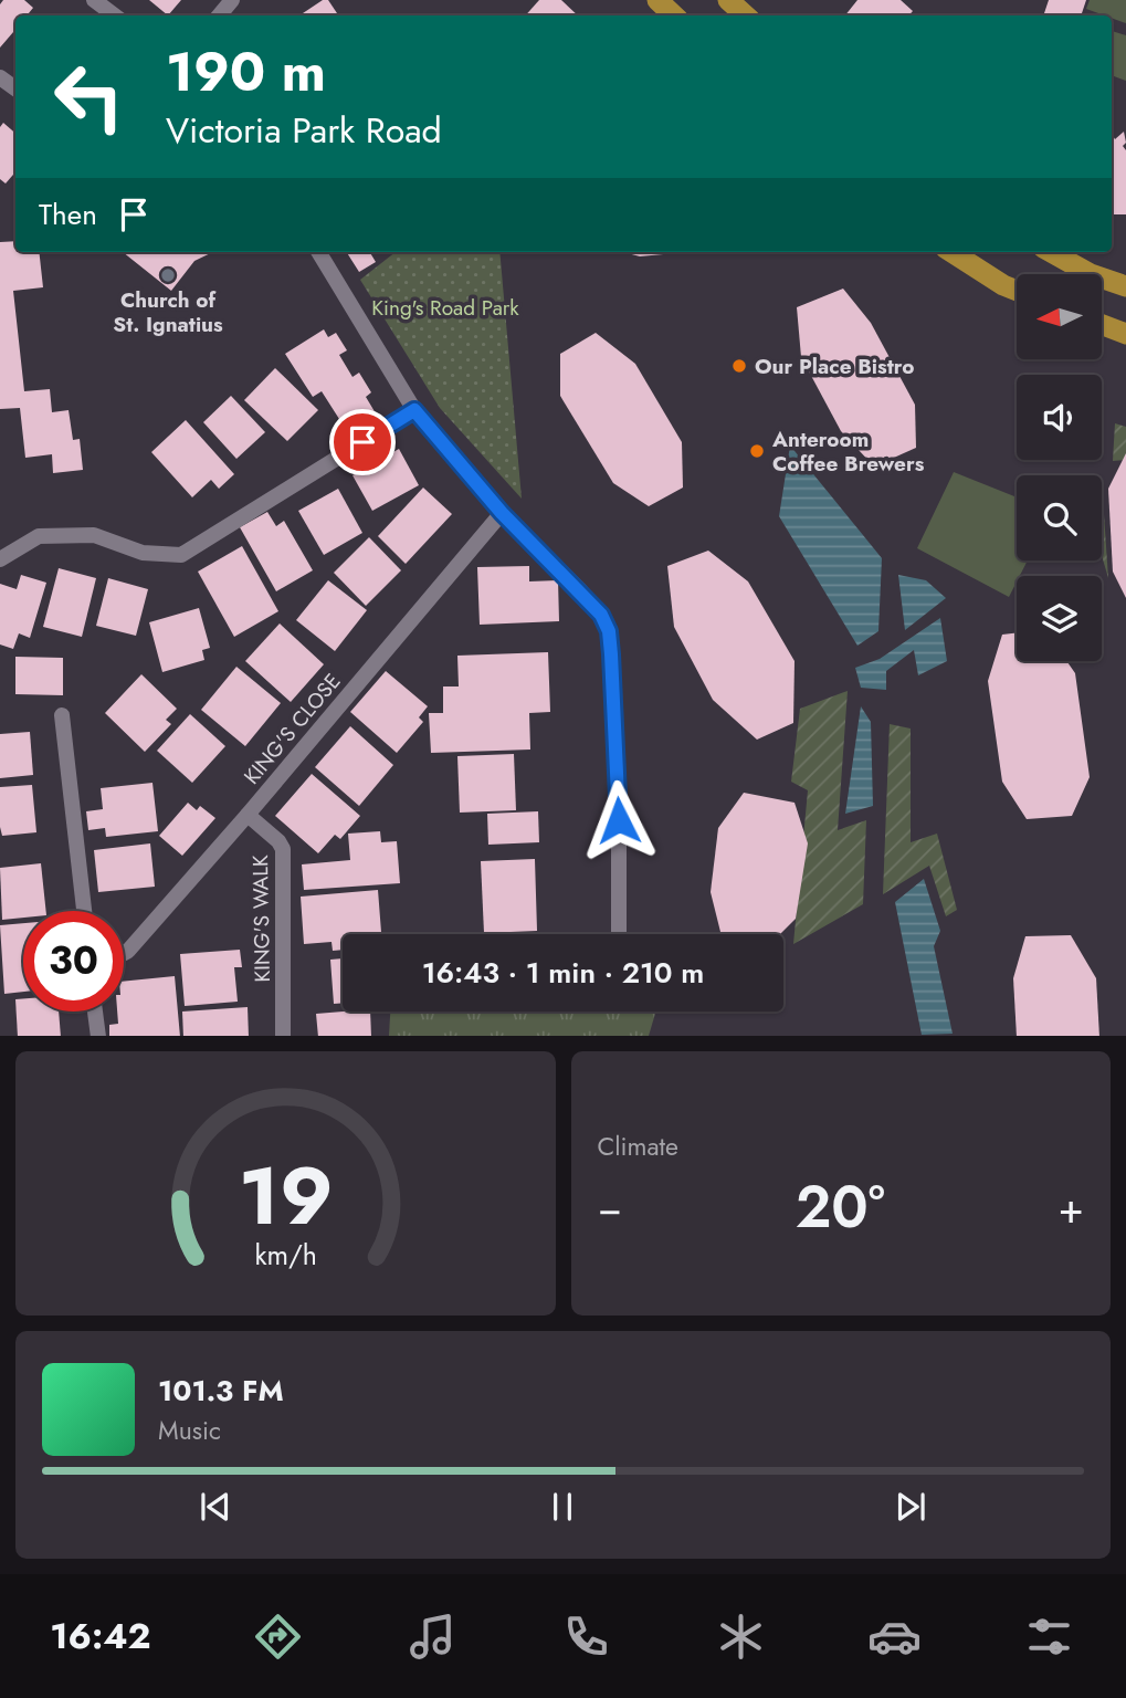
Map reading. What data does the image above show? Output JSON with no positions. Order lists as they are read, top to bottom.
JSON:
{
  "streets": {
    "street": ["KING'S CLOSE", "KING'S WALK"]
  },
  "crossings": [
    ["KING'S CLOSE", "KING'S WALK"]
  ],
  "parks": ["King's Road Park"],
  "places": ["Church of St. Ignatius", "Our Place Bistro", "Anteroom Coffee Brewers"],
  "north": "left",
  "page": {
    "turn": ["190 m", "Victoria Park Road"],
    "then": "Then",
    "limit": "30",
    "trip": "16:43 · 1 min · 210 m",
    "tile": "Climate",
    "heat": ["−", "20°", "+"],
    "song": ["101.3 FM", "Music"],
    "tabs": "16:42",
    "gauge": ["19", "km/h"]
  }
}
